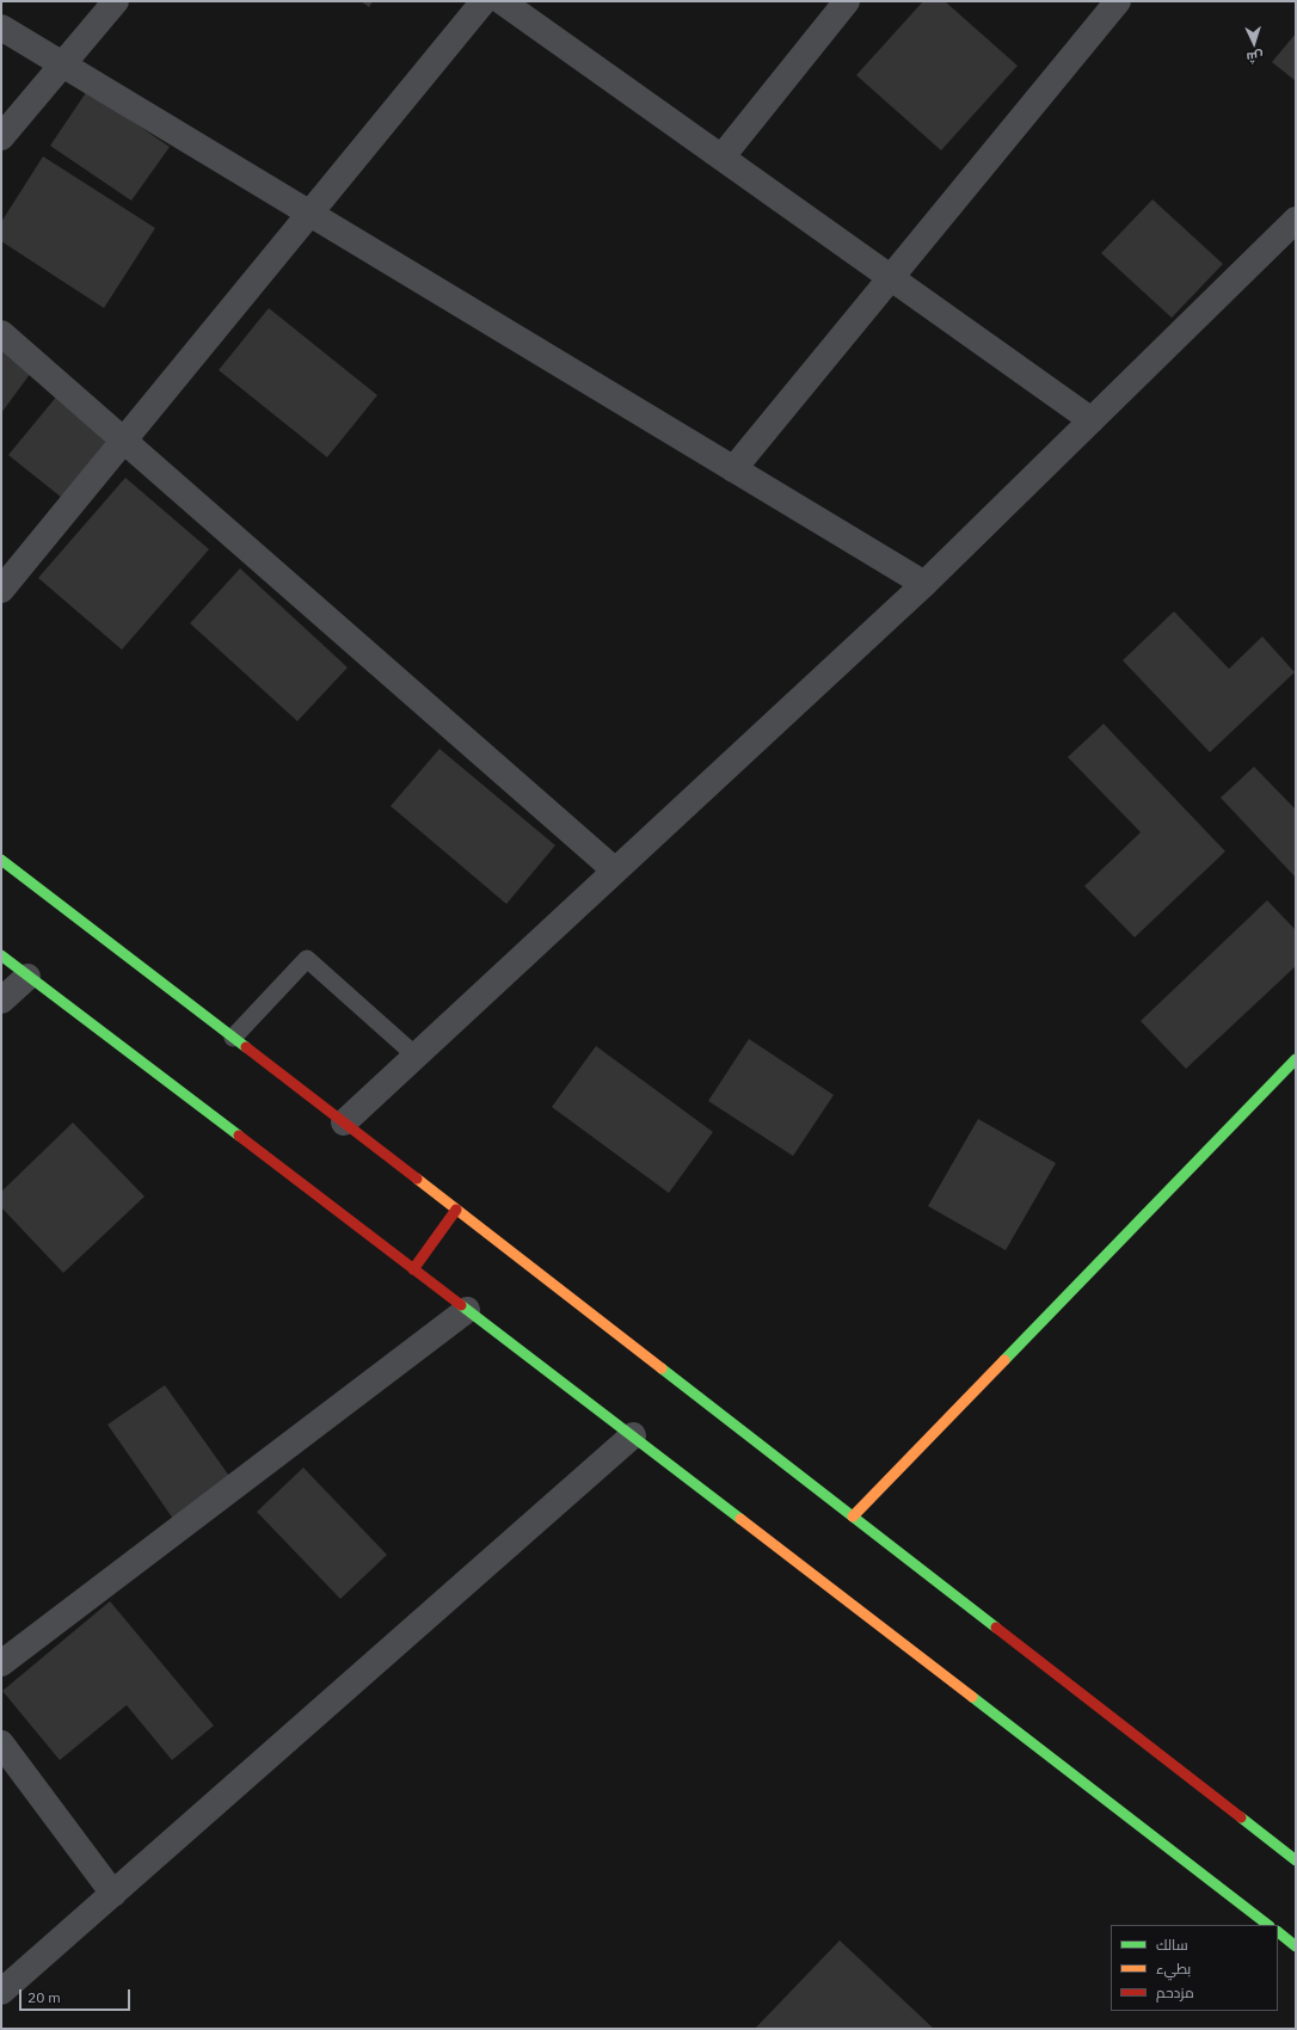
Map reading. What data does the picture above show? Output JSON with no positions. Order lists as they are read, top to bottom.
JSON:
{
  "legend": ["سالك", "بطيء", "مزدحم"],
  "scale_bar": "20 m",
  "north": "bottom"
}
